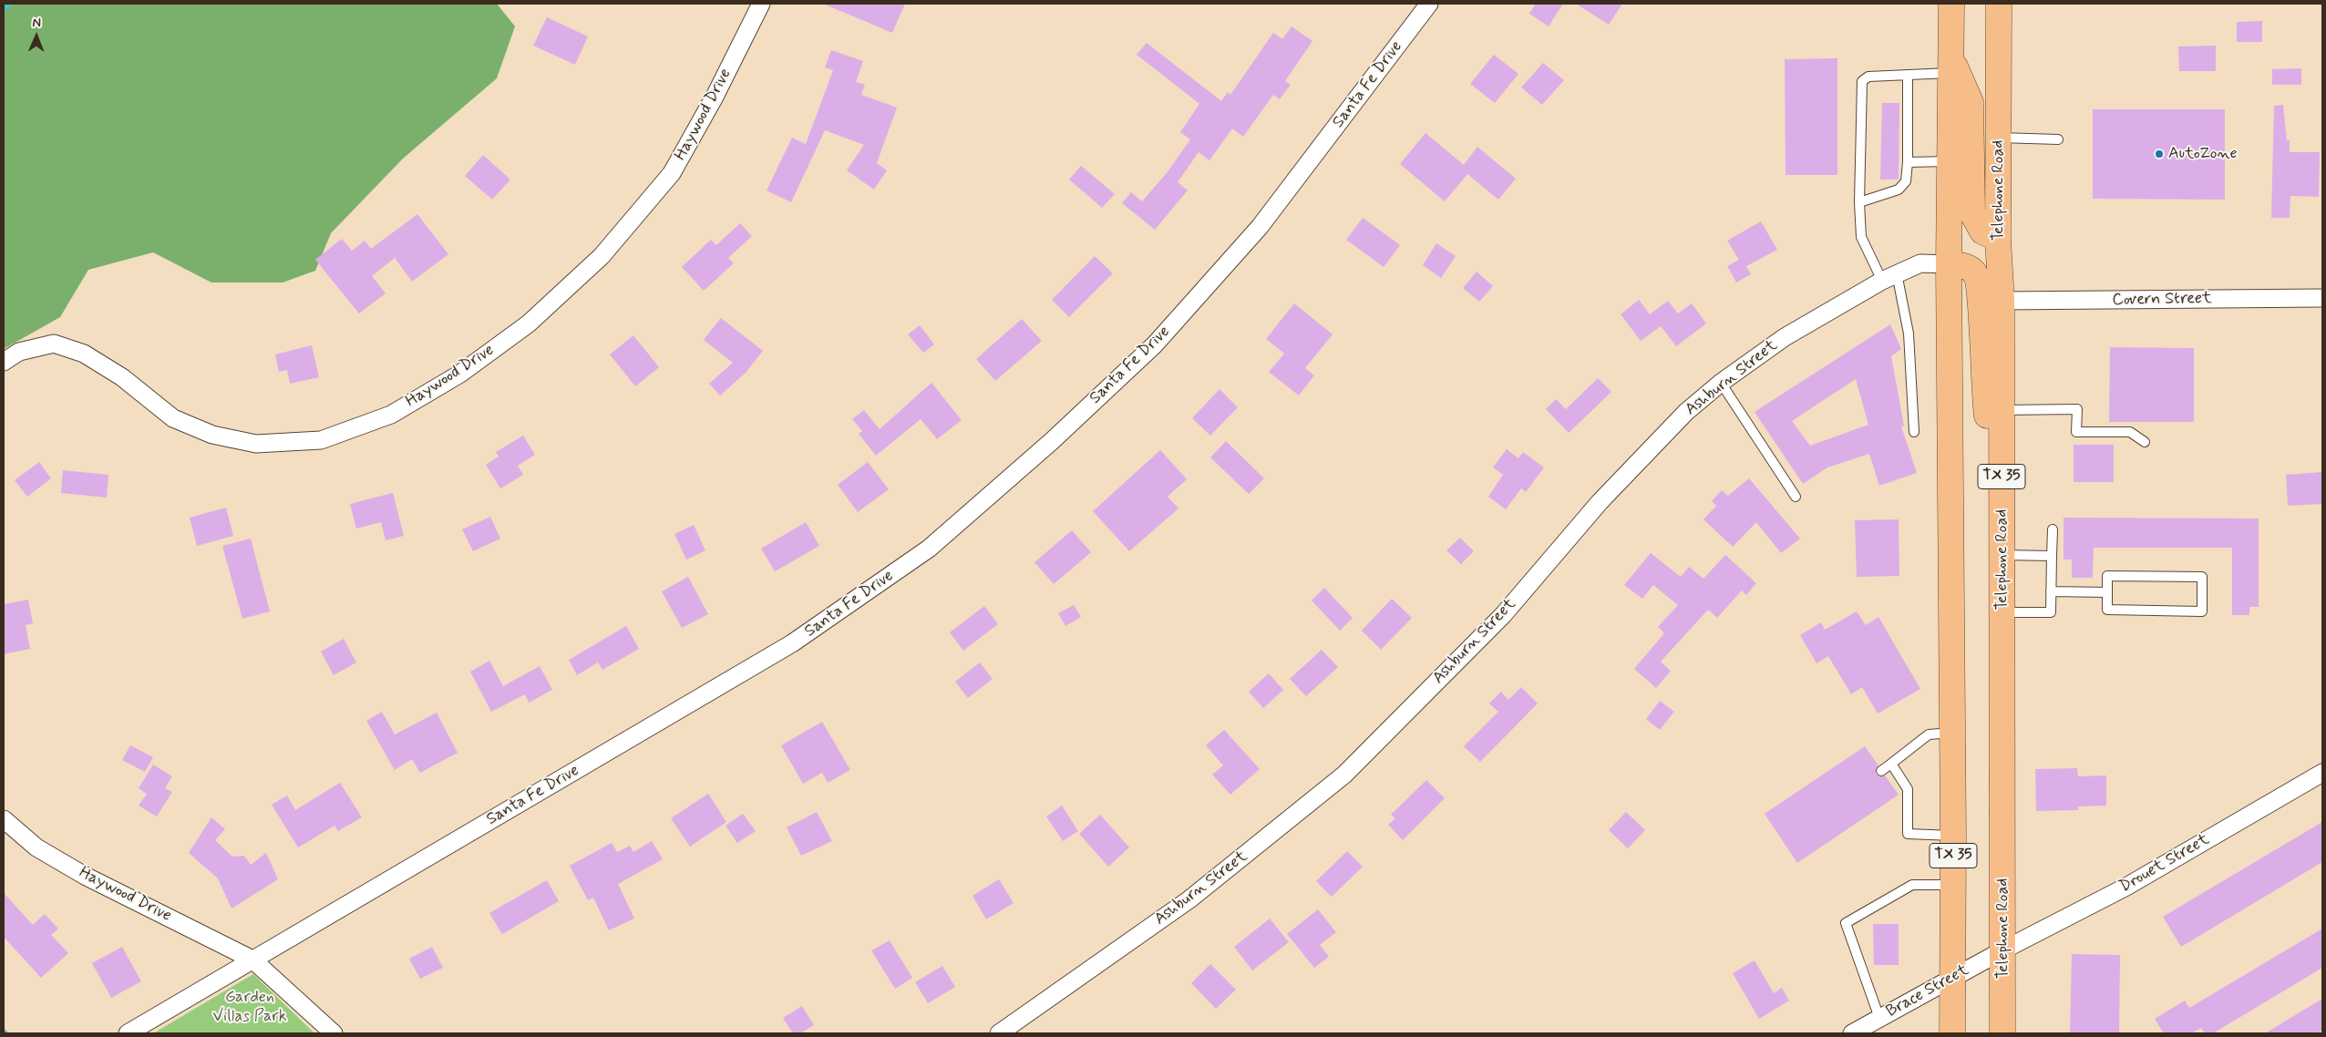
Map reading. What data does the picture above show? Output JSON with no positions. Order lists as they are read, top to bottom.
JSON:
{
  "streets": {
    "main road": ["Telephone Road", "TX 35"],
    "street": [
      "Santa Fe Drive",
      "Haywood Drive",
      "Covern Street",
      "Ashburn Street",
      "Drouet Street",
      "Brace Street"
    ]
  },
  "crossings": [
    ["Santa Fe Drive", "Haywood Drive"],
    ["Telephone Road", "Covern Street"],
    ["Telephone Road", "Drouet Street"],
    ["Telephone Road", "Brace Street"],
    ["Ashburn Street", "TX 35"],
    ["TX 35", "Brace Street"],
    ["Drouet Street", "Brace Street"]
  ],
  "parks": ["Garden Villas Park"],
  "places": ["AutoZone"],
  "north": "top"
}
